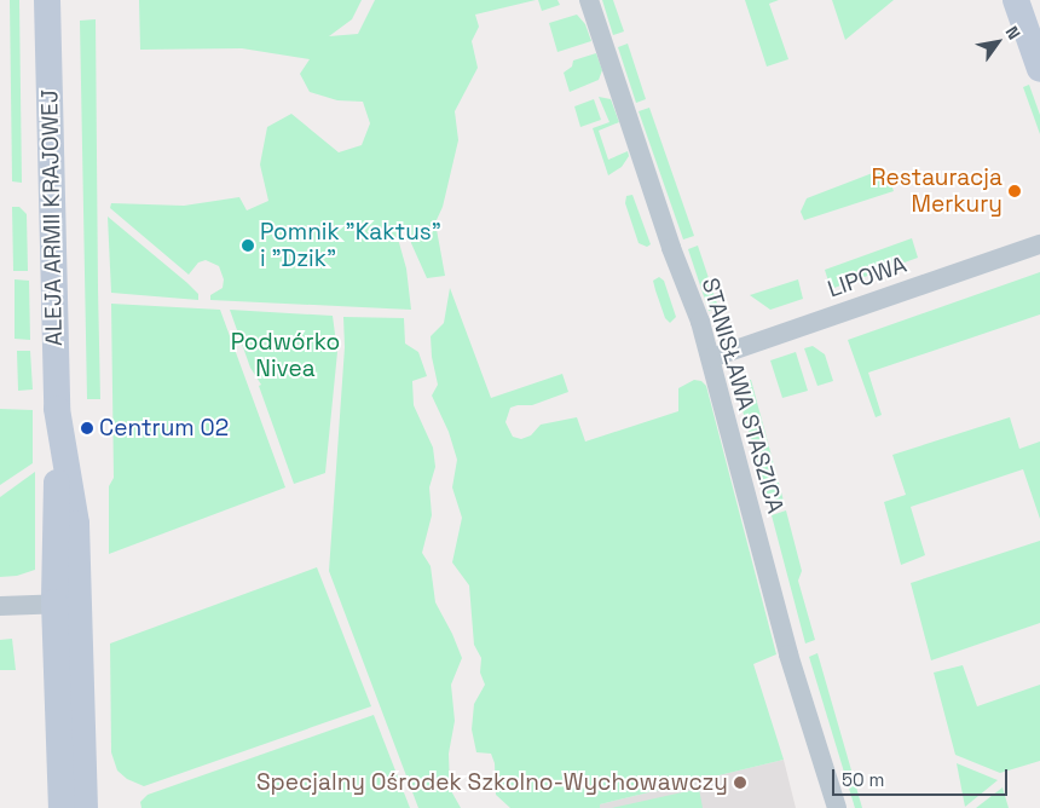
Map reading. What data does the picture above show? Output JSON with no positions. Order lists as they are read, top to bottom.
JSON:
{
  "streets": {
    "street": ["ALEJA ARMII KRAJOWEJ", "LIPOWA", "STANISŁAWA STASZICA"]
  },
  "crossings": [
    ["LIPOWA", "STANISŁAWA STASZICA"]
  ],
  "parks": ["Podwórko Nivea"],
  "places": [
    "Restauracja Merkury",
    "Pomnik \"Kaktus\" i \"Dzik\"",
    "Centrum 02",
    "Specjalny Ośrodek Szkolno-Wychowawczy"
  ],
  "scale_bar": "50 m",
  "north": "top right"
}
